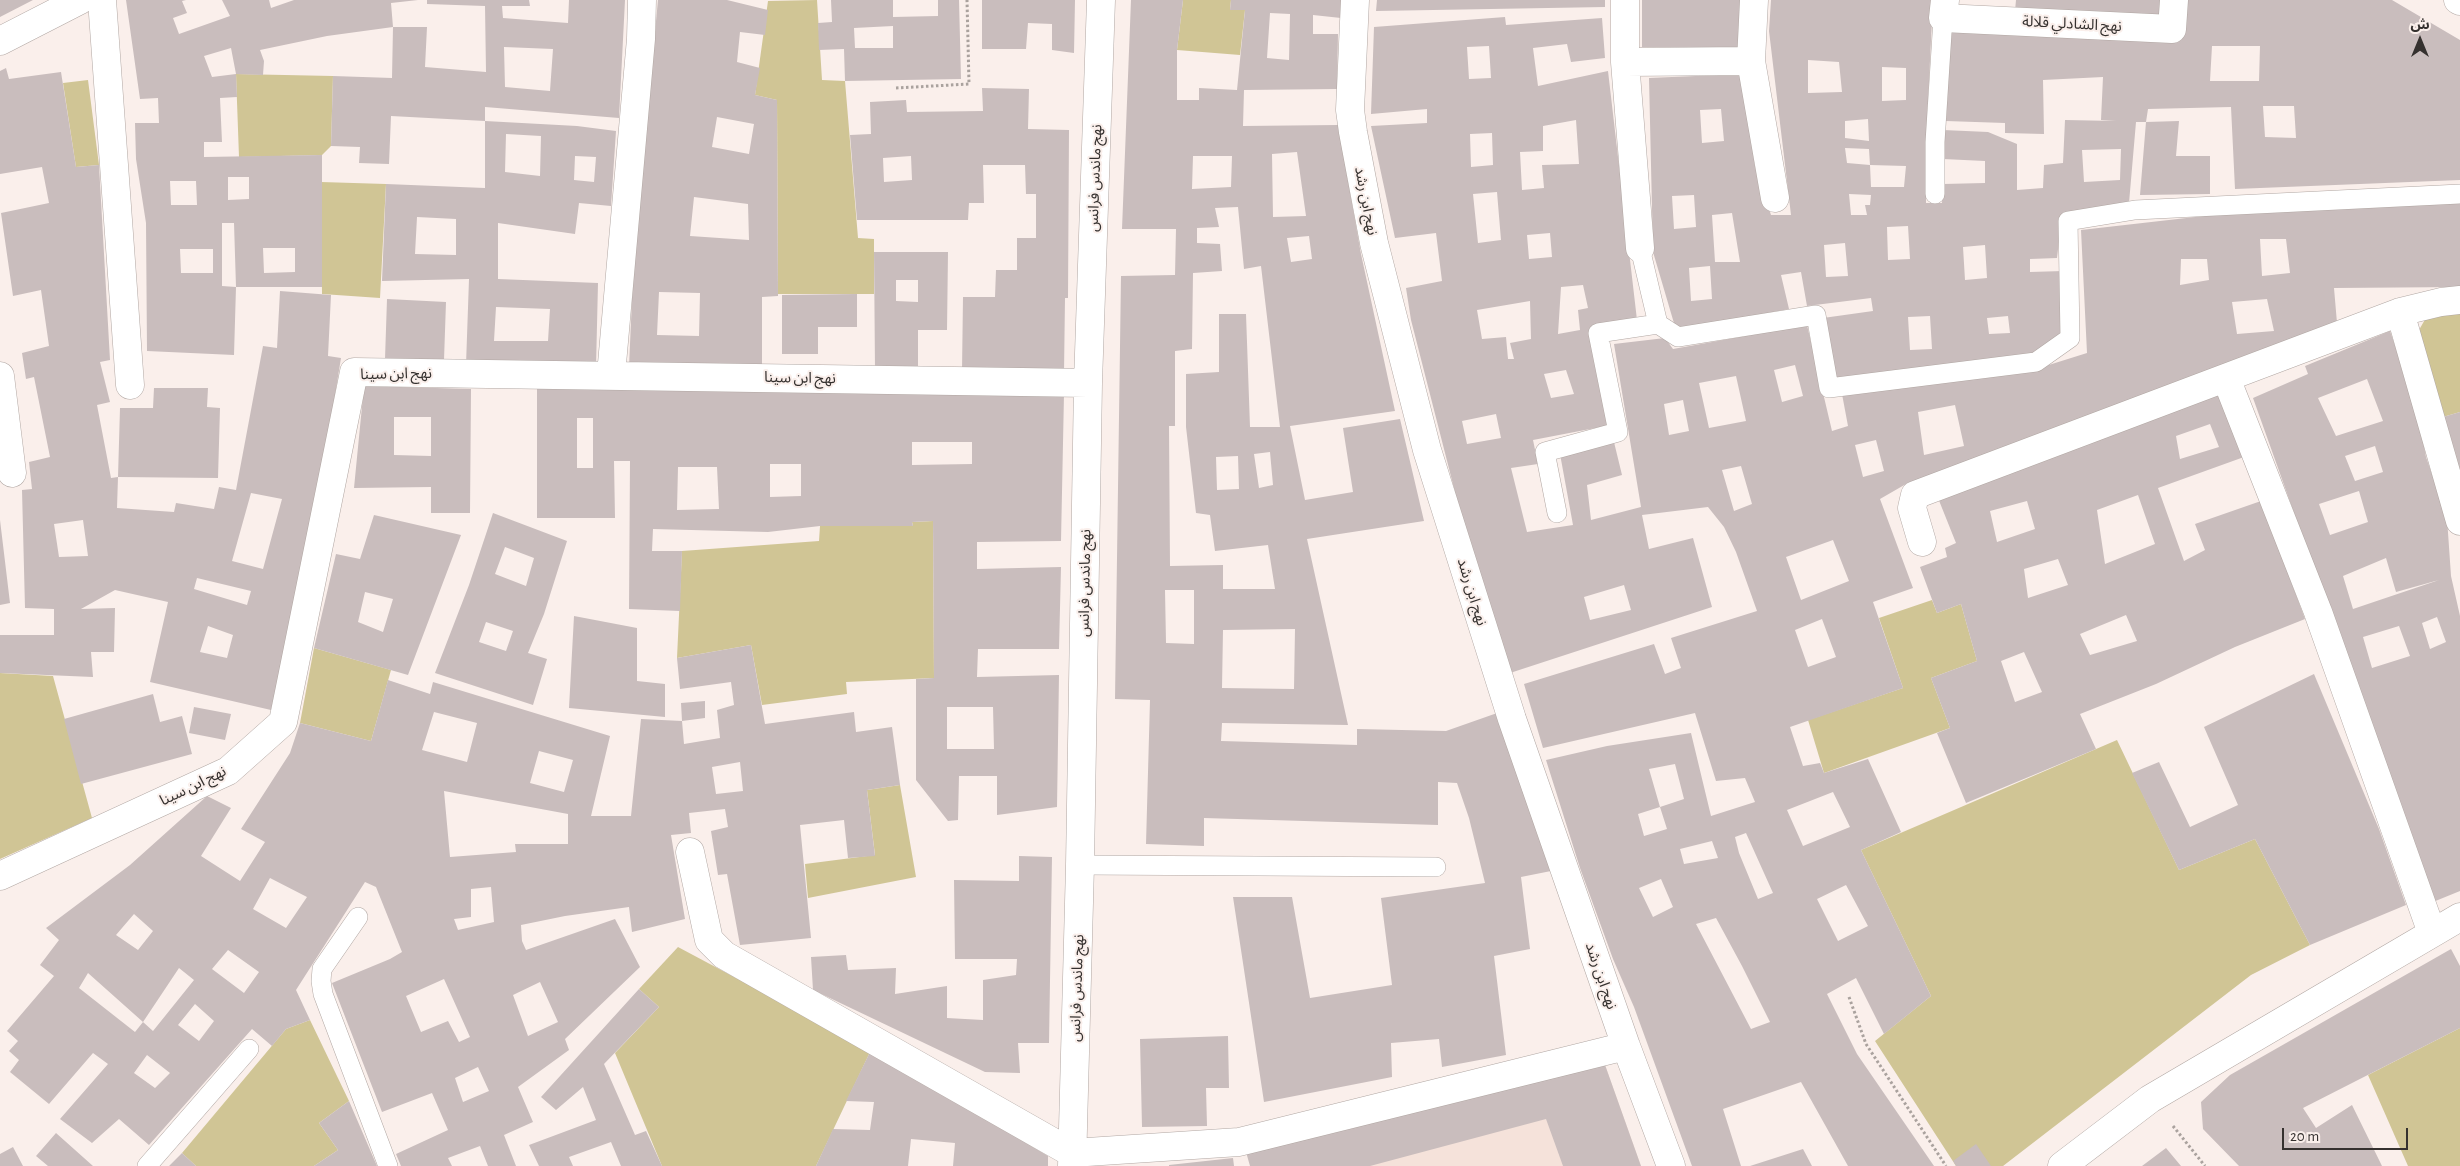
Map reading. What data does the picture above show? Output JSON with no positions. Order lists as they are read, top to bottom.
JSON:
{
  "streets": {
    "street": [
      "نهج الشادلي قلالة",
      "نهج ماندس فرانس",
      "نهج ابن رشد",
      "نهج ابن سينا"
    ]
  },
  "crossings": [
    ["نهج ماندس فرانس", "نهج ابن سينا"]
  ],
  "scale_bar": "20 m",
  "north": "top"
}
